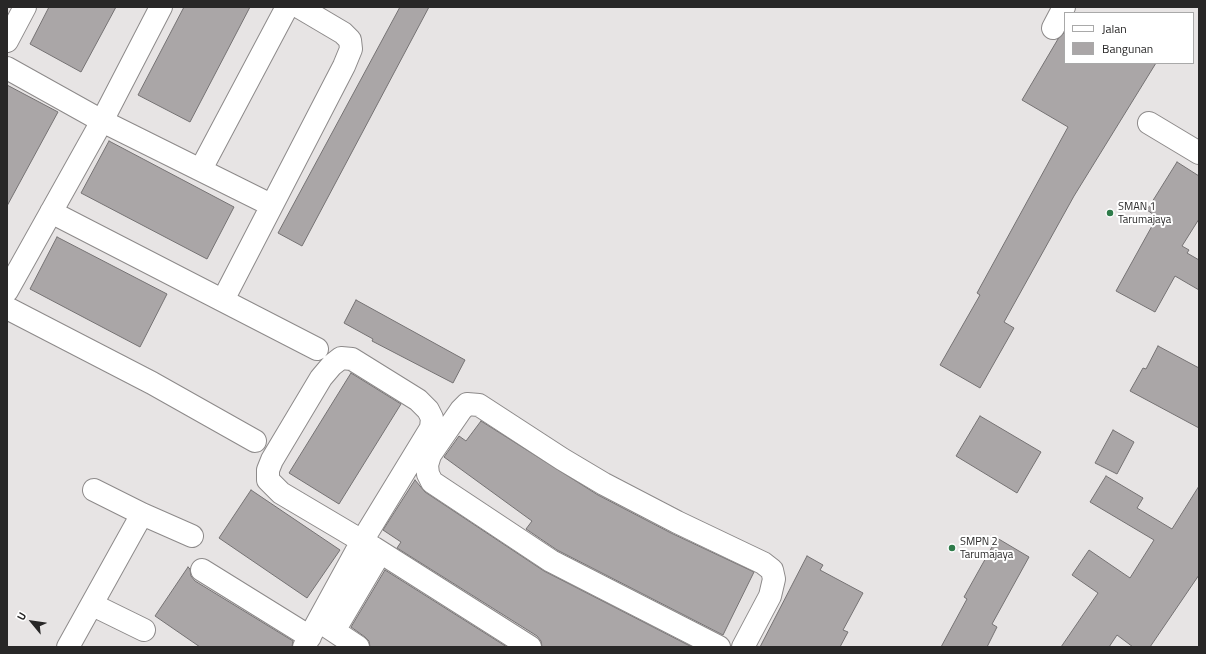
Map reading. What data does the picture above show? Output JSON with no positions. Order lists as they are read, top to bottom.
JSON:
{
  "places": ["SMAN 1 Tarumajaya", "SMPN 2 Tarumajaya"],
  "legend": ["Jalan", "Bangunan"],
  "north": "top left"
}
